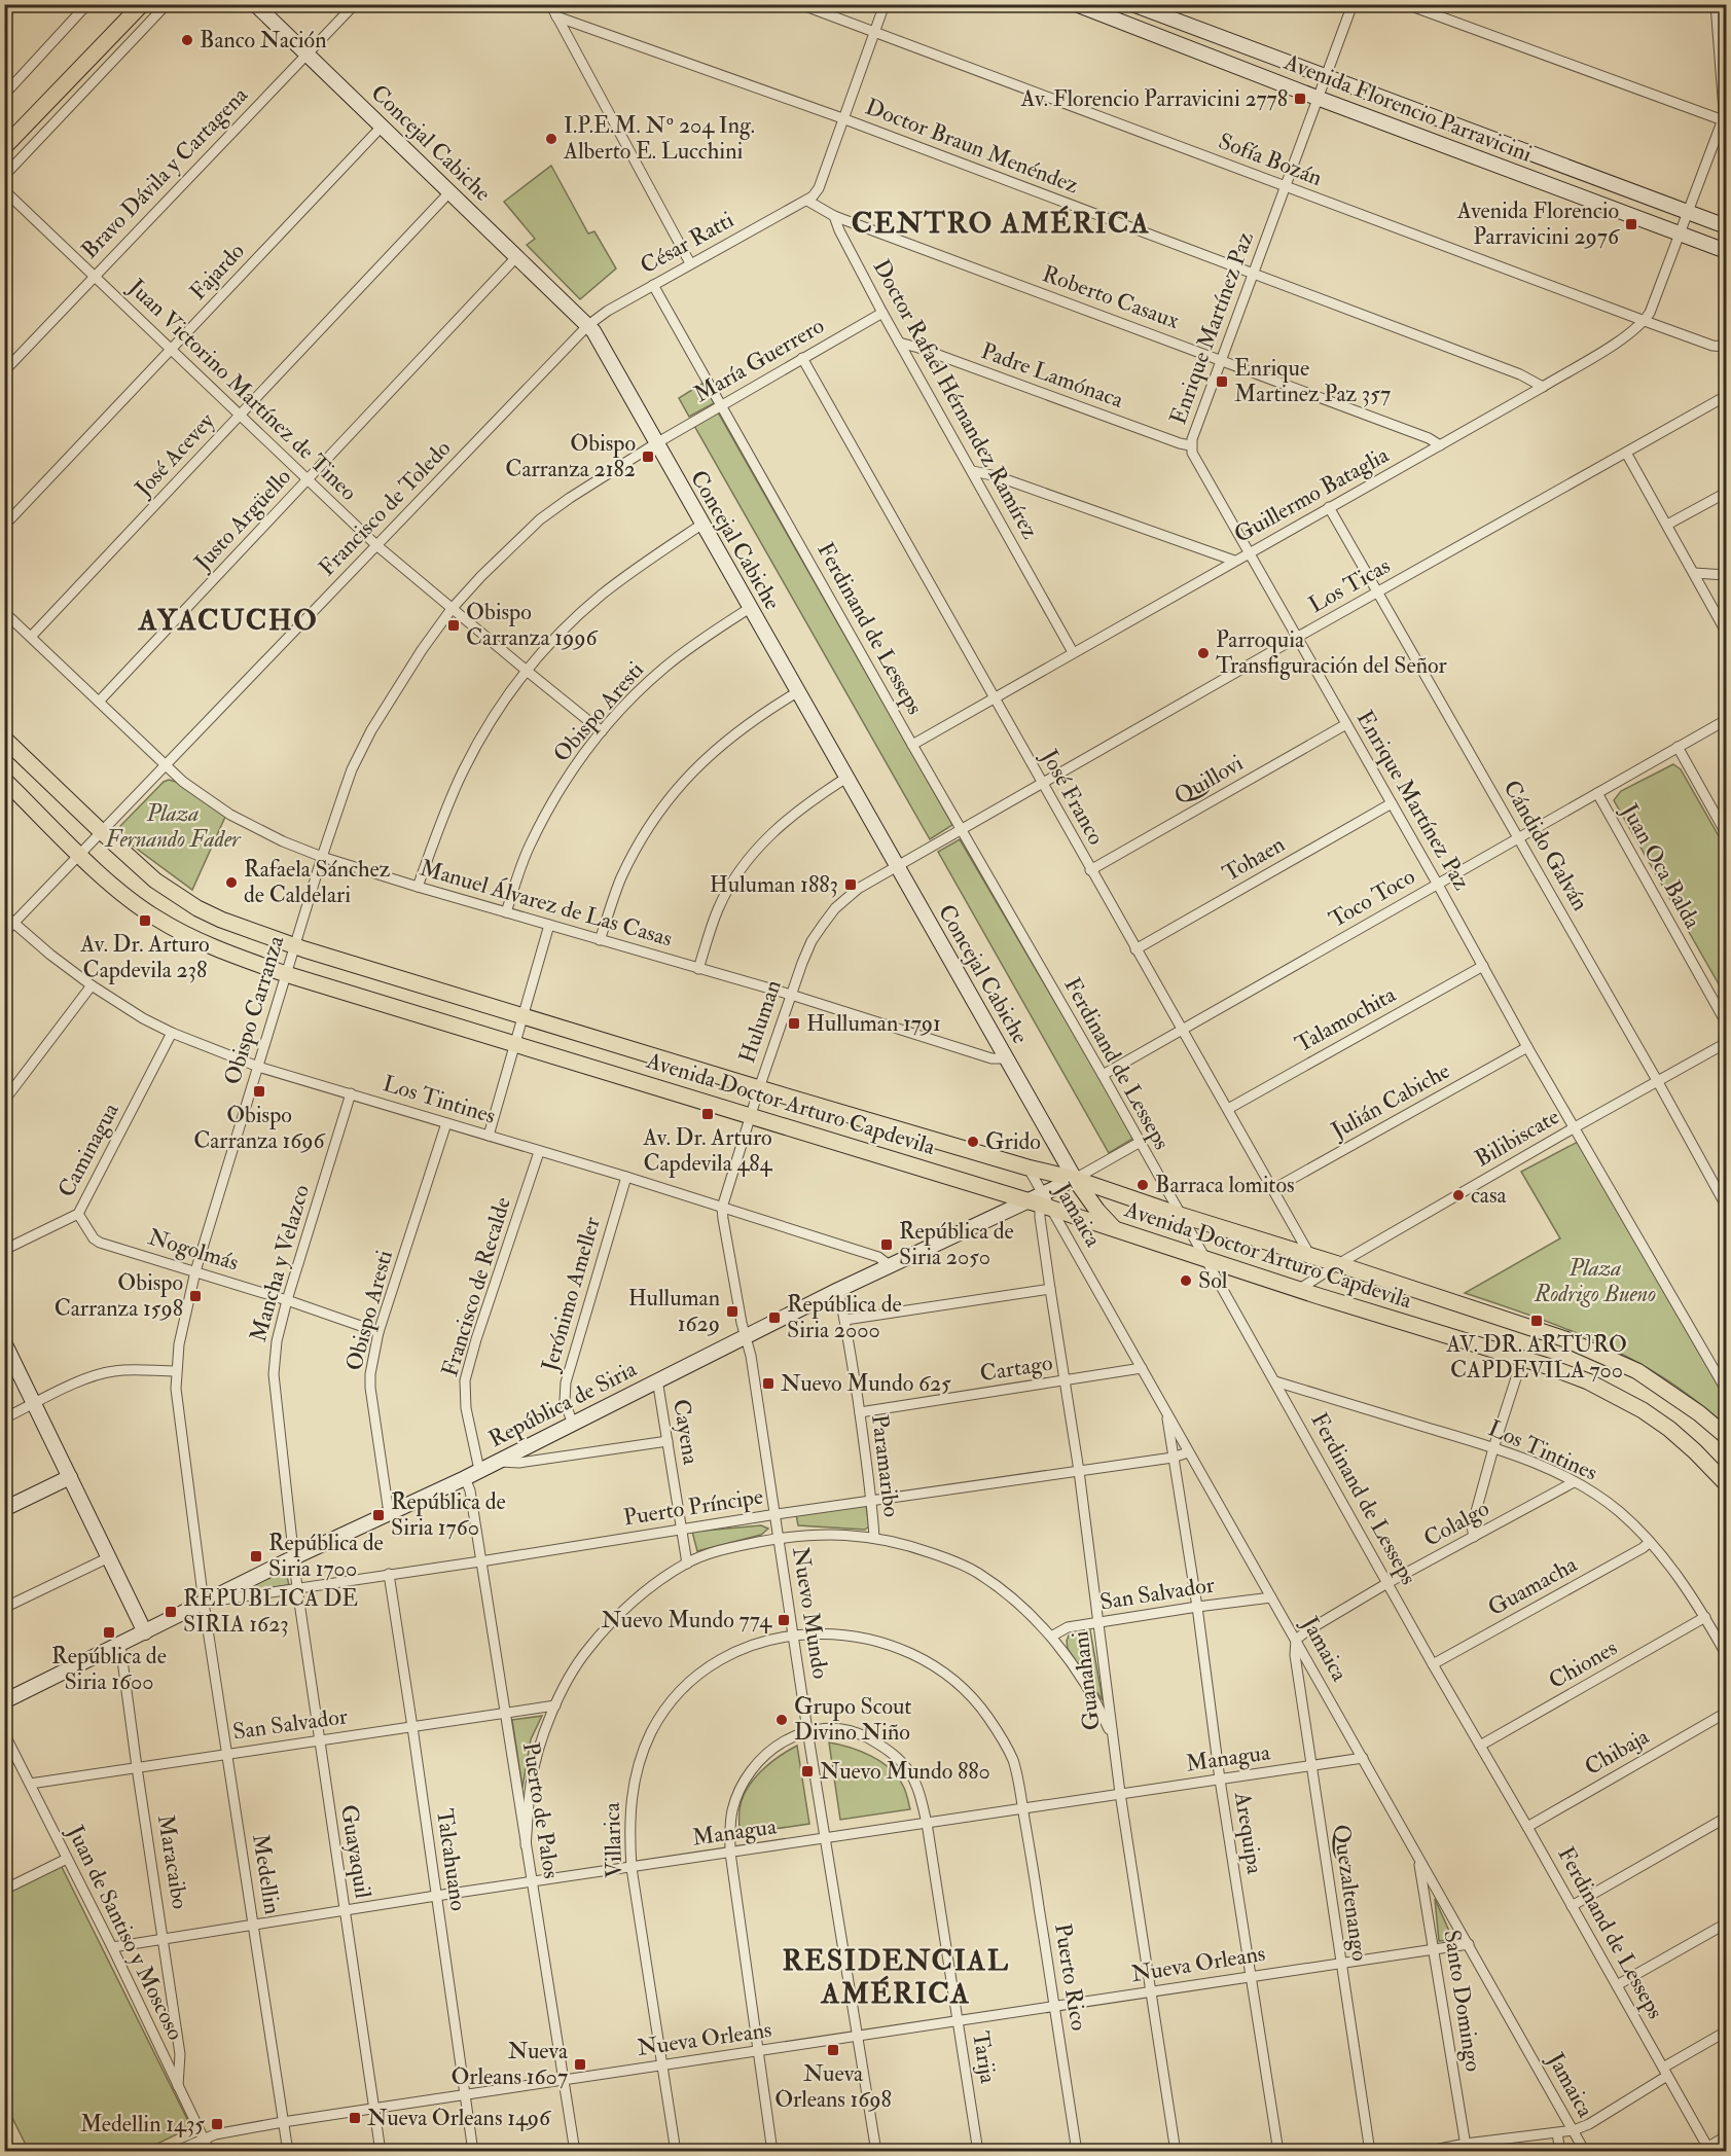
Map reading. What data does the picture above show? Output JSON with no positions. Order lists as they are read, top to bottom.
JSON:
{
  "streets": {
    "main road": [
      "Avenida Florencio Parravicini",
      "Concejal Cabiche",
      "Avenida Doctor Arturo Capdevila",
      "República de Siria"
    ],
    "street": [
      "Doctor Braun Menéndez",
      "Sofía Bozán",
      "Bravo Dávila y Cartagena",
      "César Ratti",
      "Fajardo",
      "Roberto Casaux",
      "Enrique Martínez Paz",
      "María Guerrero",
      "Padre Lamónaca",
      "Juan Victorino Martínez de Tineo",
      "Doctor Rafael Hérnandez Ramírez",
      "José Acevey",
      "Guillermo Bataglia",
      "Francisco de Toledo",
      "Justo Argüello",
      "Los Ticas",
      "Ferdinand de Lesseps",
      "Obispo Aresti",
      "Quillovi",
      "José Franco",
      "Cándido Galván",
      "Tohaen",
      "Juan Oca Balda",
      "Toco Toco",
      "Manuel Álvarez de Las Casas",
      "Obispo Carranza",
      "Talamochita",
      "Huluman",
      "Los Tintines",
      "Julián Cabiche",
      "Bilibiscate",
      "Caminagua",
      "Jamaica",
      "Nogolmás",
      "Mancha y Velazco",
      "Francisco de Recalde",
      "Jerónimo Ameller",
      "Cartago",
      "Cayena",
      "Paramaribo",
      "Puerto Príncipe",
      "Colalgo",
      "Guamacha",
      "San Salvador",
      "Nuevo Mundo",
      "Chiones",
      "Guanahani",
      "Chibaja",
      "Managua",
      "Puerto de Palos",
      "Arequipa",
      "Villarica",
      "Guayaquil",
      "Talcahuano",
      "Maracaibo",
      "Medellin",
      "Quezaltenango",
      "Juan de Santiso y Moscoso",
      "Nueva Orleans",
      "Puerto Rico",
      "Santo Domingo",
      "Tarija"
    ]
  },
  "crossings": [
    ["Avenida Florencio Parravicini", "Enrique Martínez Paz"],
    ["Avenida Florencio Parravicini", "Guillermo Bataglia"],
    ["Concejal Cabiche", "Bravo Dávila y Cartagena"],
    ["Concejal Cabiche", "César Ratti"],
    ["Concejal Cabiche", "Fajardo"],
    ["Concejal Cabiche", "María Guerrero"],
    ["Concejal Cabiche", "José Acevey"],
    ["Concejal Cabiche", "Francisco de Toledo"],
    ["Concejal Cabiche", "Justo Argüello"],
    ["Concejal Cabiche", "Los Ticas"],
    ["Concejal Cabiche", "Obispo Aresti"],
    ["Concejal Cabiche", "Manuel Álvarez de Las Casas"],
    ["Concejal Cabiche", "Obispo Carranza"],
    ["Concejal Cabiche", "Huluman"],
    ["Concejal Cabiche", "Avenida Doctor Arturo Capdevila"],
    ["Concejal Cabiche", "República de Siria"],
    ["Doctor Braun Menéndez", "Enrique Martínez Paz"],
    ["Doctor Braun Menéndez", "Guillermo Bataglia"],
    ["Sofía Bozán", "Enrique Martínez Paz"],
    ["Sofía Bozán", "Guillermo Bataglia"],
    ["Bravo Dávila y Cartagena", "Juan Victorino Martínez de Tineo"],
    ["César Ratti", "Francisco de Toledo"],
    ["César Ratti", "Ferdinand de Lesseps"],
    ["Fajardo", "Juan Victorino Martínez de Tineo"],
    ["Roberto Casaux", "Enrique Martínez Paz"],
    ["Roberto Casaux", "Doctor Rafael Hérnandez Ramírez"],
    ["Roberto Casaux", "Guillermo Bataglia"],
    ["Enrique Martínez Paz", "Padre Lamónaca"],
    ["Enrique Martínez Paz", "Guillermo Bataglia"],
    ["Enrique Martínez Paz", "Los Ticas"],
    ["Enrique Martínez Paz", "Quillovi"],
    ["Enrique Martínez Paz", "Tohaen"],
    ["Enrique Martínez Paz", "Toco Toco"],
    ["Enrique Martínez Paz", "Talamochita"],
    ["Enrique Martínez Paz", "Julián Cabiche"],
    ["Enrique Martínez Paz", "Bilibiscate"],
    ["María Guerrero", "Doctor Rafael Hérnandez Ramírez"],
    ["María Guerrero", "Ferdinand de Lesseps"],
    ["María Guerrero", "José Franco"],
    ["María Guerrero", "Obispo Carranza"],
    ["Padre Lamónaca", "Doctor Rafael Hérnandez Ramírez"],
    ["Juan Victorino Martínez de Tineo", "José Acevey"],
    ["Juan Victorino Martínez de Tineo", "Francisco de Toledo"],
    ["Juan Victorino Martínez de Tineo", "Justo Argüello"],
    ["Juan Victorino Martínez de Tineo", "Obispo Aresti"],
    ["Juan Victorino Martínez de Tineo", "Obispo Carranza"],
    ["Doctor Rafael Hérnandez Ramírez", "Guillermo Bataglia"],
    ["José Acevey", "Manuel Álvarez de Las Casas"],
    ["Guillermo Bataglia", "Ferdinand de Lesseps"],
    ["Guillermo Bataglia", "José Franco"],
    ["Guillermo Bataglia", "Cándido Galván"],
    ["Francisco de Toledo", "Manuel Álvarez de Las Casas"],
    ["Francisco de Toledo", "Los Tintines"],
    ["Francisco de Toledo", "Avenida Doctor Arturo Capdevila"],
    ["Justo Argüello", "Manuel Álvarez de Las Casas"],
    ["Los Ticas", "Ferdinand de Lesseps"],
    ["Los Ticas", "José Franco"],
    ["Los Ticas", "Cándido Galván"],
    ["Los Ticas", "Huluman"],
    ["Ferdinand de Lesseps", "Toco Toco"],
    ["Ferdinand de Lesseps", "Los Tintines"],
    ["Ferdinand de Lesseps", "Avenida Doctor Arturo Capdevila"],
    ["Ferdinand de Lesseps", "República de Siria"],
    ["Ferdinand de Lesseps", "Colalgo"],
    ["Ferdinand de Lesseps", "Guamacha"],
    ["Ferdinand de Lesseps", "Chiones"],
    ["Ferdinand de Lesseps", "Chibaja"],
    ["Obispo Aresti", "Manuel Álvarez de Las Casas"],
    ["Obispo Aresti", "Los Tintines"],
    ["Obispo Aresti", "Nogolmás"],
    ["Obispo Aresti", "República de Siria"],
    ["Quillovi", "José Franco"],
    ["José Franco", "Tohaen"],
    ["José Franco", "Toco Toco"],
    ["José Franco", "Talamochita"],
    ["José Franco", "Julián Cabiche"],
    ["José Franco", "Avenida Doctor Arturo Capdevila"],
    ["Cándido Galván", "Toco Toco"],
    ["Cándido Galván", "Bilibiscate"],
    ["Juan Oca Balda", "Toco Toco"],
    ["Manuel Álvarez de Las Casas", "Obispo Carranza"],
    ["Manuel Álvarez de Las Casas", "Huluman"],
    ["Obispo Carranza", "Los Tintines"],
    ["Obispo Carranza", "Avenida Doctor Arturo Capdevila"],
    ["Obispo Carranza", "Nogolmás"],
    ["Obispo Carranza", "República de Siria"],
    ["Obispo Carranza", "Puerto Príncipe"],
    ["Obispo Carranza", "Medellin"],
    ["Huluman", "Los Tintines"],
    ["Huluman", "Avenida Doctor Arturo Capdevila"],
    ["Huluman", "República de Siria"],
    ["Huluman", "Nuevo Mundo"],
    ["Los Tintines", "Caminagua"],
    ["Los Tintines", "Mancha y Velazco"],
    ["Los Tintines", "Francisco de Recalde"],
    ["Los Tintines", "Jerónimo Ameller"],
    ["Los Tintines", "República de Siria"],
    ["Los Tintines", "Colalgo"],
    ["Los Tintines", "Guamacha"],
    ["Los Tintines", "Chiones"],
    ["Avenida Doctor Arturo Capdevila", "Bilibiscate"],
    ["Avenida Doctor Arturo Capdevila", "Jamaica"],
    ["Avenida Doctor Arturo Capdevila", "República de Siria"],
    ["Avenida Doctor Arturo Capdevila", "Guanahani"],
    ["Caminagua", "Nogolmás"],
    ["Jamaica", "Cartago"],
    ["Jamaica", "República de Siria"],
    ["Jamaica", "Puerto Príncipe"],
    ["Jamaica", "Colalgo"],
    ["Jamaica", "San Salvador"],
    ["Jamaica", "Guanahani"],
    ["Jamaica", "Managua"],
    ["Jamaica", "Arequipa"],
    ["Jamaica", "Quezaltenango"],
    ["Jamaica", "Nueva Orleans"],
    ["Jamaica", "Santo Domingo"],
    ["Nogolmás", "Mancha y Velazco"],
    ["Mancha y Velazco", "República de Siria"],
    ["Mancha y Velazco", "Guayaquil"],
    ["Francisco de Recalde", "República de Siria"],
    ["Jerónimo Ameller", "República de Siria"],
    ["Cartago", "Paramaribo"],
    ["Cartago", "Guanahani"],
    ["República de Siria", "Cayena"],
    ["República de Siria", "Paramaribo"],
    ["República de Siria", "Puerto Príncipe"],
    ["República de Siria", "Nuevo Mundo"],
    ["República de Siria", "Guanahani"],
    ["República de Siria", "Puerto de Palos"],
    ["República de Siria", "Guayaquil"],
    ["República de Siria", "Maracaibo"],
    ["República de Siria", "Medellin"],
    ["Cayena", "Puerto Príncipe"],
    ["Paramaribo", "Puerto Príncipe"],
    ["Puerto Príncipe", "Nuevo Mundo"],
    ["Puerto Príncipe", "Guanahani"],
    ["Puerto Príncipe", "Puerto de Palos"],
    ["Puerto Príncipe", "Arequipa"],
    ["Puerto Príncipe", "Guayaquil"],
    ["Puerto Príncipe", "Talcahuano"],
    ["Puerto Príncipe", "Medellin"],
    ["Colalgo", "Quezaltenango"],
    ["San Salvador", "Guanahani"],
    ["San Salvador", "Puerto de Palos"],
    ["San Salvador", "Arequipa"],
    ["San Salvador", "Guayaquil"],
    ["San Salvador", "Talcahuano"],
    ["San Salvador", "Maracaibo"],
    ["San Salvador", "Medellin"],
    ["San Salvador", "Juan de Santiso y Moscoso"],
    ["Nuevo Mundo", "Managua"],
    ["Nuevo Mundo", "Villarica"],
    ["Nuevo Mundo", "Nueva Orleans"],
    ["Nuevo Mundo", "Tarija"],
    ["Guanahani", "Managua"],
    ["Guanahani", "Nueva Orleans"],
    ["Managua", "Puerto de Palos"],
    ["Managua", "Arequipa"],
    ["Managua", "Villarica"],
    ["Managua", "Guayaquil"],
    ["Managua", "Talcahuano"],
    ["Managua", "Maracaibo"],
    ["Managua", "Medellin"],
    ["Managua", "Quezaltenango"],
    ["Managua", "Juan de Santiso y Moscoso"],
    ["Managua", "Puerto Rico"],
    ["Managua", "Tarija"],
    ["Puerto de Palos", "Nueva Orleans"],
    ["Arequipa", "Nueva Orleans"],
    ["Villarica", "Nueva Orleans"],
    ["Villarica", "Puerto Rico"],
    ["Guayaquil", "Nueva Orleans"],
    ["Talcahuano", "Nueva Orleans"],
    ["Maracaibo", "Juan de Santiso y Moscoso"],
    ["Medellin", "Nueva Orleans"],
    ["Quezaltenango", "Nueva Orleans"],
    ["Juan de Santiso y Moscoso", "Nueva Orleans"],
    ["Nueva Orleans", "Puerto Rico"],
    ["Nueva Orleans", "Santo Domingo"],
    ["Nueva Orleans", "Tarija"]
  ],
  "districts": ["CENTRO AMÉRICA", "AYACUCHO", "RESIDENCIAL AMÉRICA"],
  "parks": ["Plaza Fernando Fader", "Plaza Rodrigo Bueno"],
  "places": {
    "other": [
      "Banco Nación",
      "I.P.E.M. Nº 204 Ing. Alberto E. Lucchini",
      "Parroquia Transfiguración del Señor",
      "Rafaela Sánchez de Caldelari",
      "Grido",
      "Barraca lomitos",
      "casa",
      "Sol",
      "Grupo Scout Divino Niño"
    ],
    "transit": [
      "Av. Florencio Parravicini 2778",
      "Avenida Florencio Parravicini 2976",
      "Enrique Martinez Paz 357",
      "Obispo Carranza 2182",
      "Obispo Carranza 1996",
      "Huluman 1883",
      "Av. Dr. Arturo Capdevila 238",
      "Hulluman 1791",
      "Obispo Carranza 1696",
      "Av. Dr. Arturo Capdevila 484",
      "República de Siria 2050",
      "Obispo Carranza 1598",
      "Hulluman 1629",
      "República de Siria 2000",
      "AV. DR. ARTURO CAPDEVILA 700",
      "Nuevo Mundo 625",
      "República de Siria 1760",
      "República de Siria 1700",
      "REPUBLICA DE SIRIA 1623",
      "Nuevo Mundo 774",
      "República de Siria 1600",
      "Nuevo Mundo 880",
      "Nueva Orleans 1698",
      "Nueva Orleans 1607",
      "Nueva Orleans 1496",
      "Medellin 1435"
    ]
  }
}
